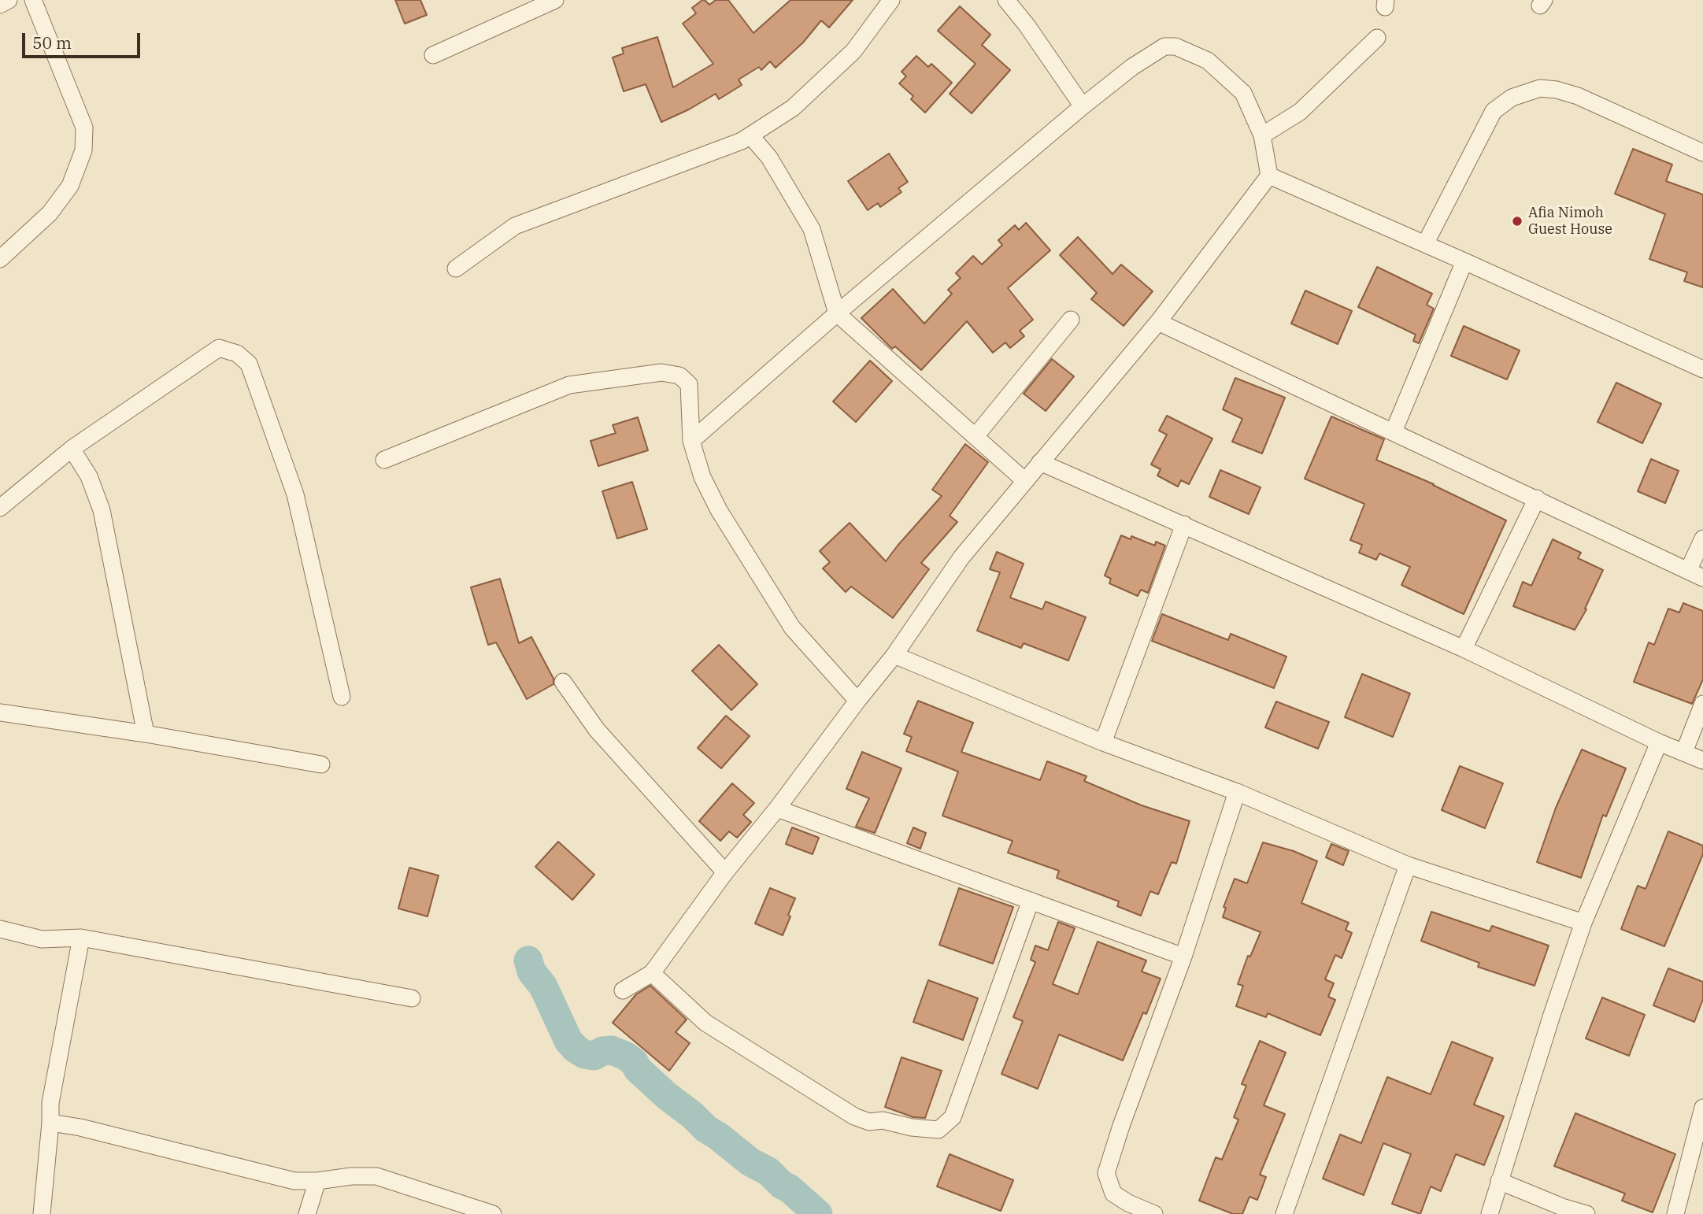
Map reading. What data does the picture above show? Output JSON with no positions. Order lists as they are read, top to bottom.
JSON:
{
  "places": ["Afia Nimoh Guest House"],
  "scale_bar": "50 m"
}
